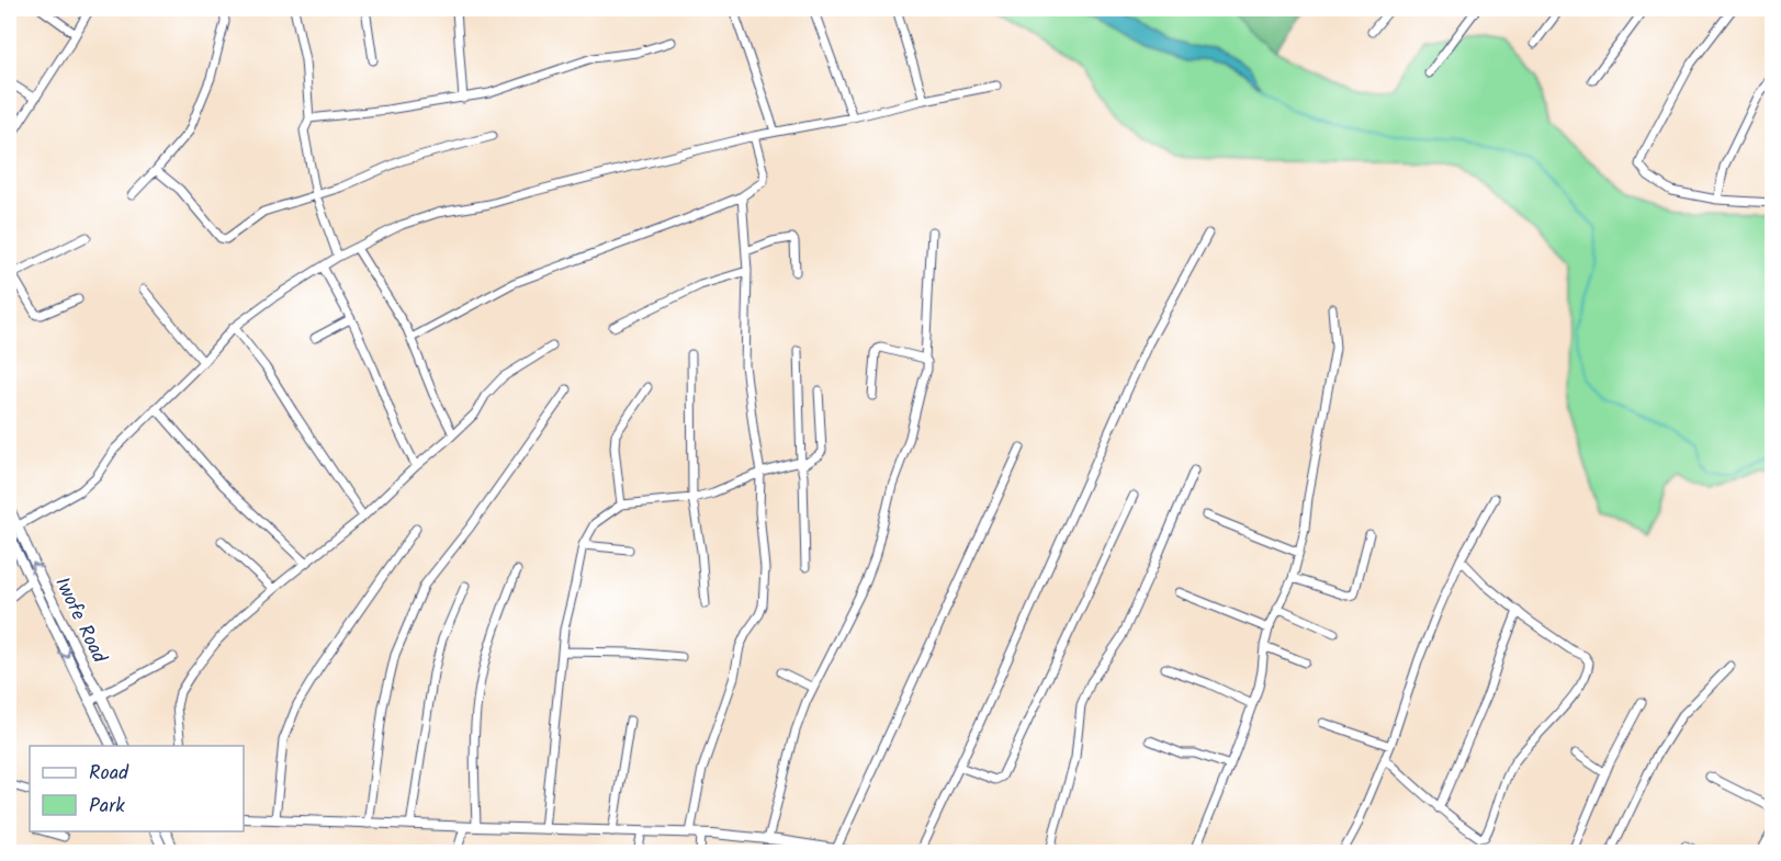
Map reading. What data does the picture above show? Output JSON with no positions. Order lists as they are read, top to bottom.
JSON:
{
  "streets": {
    "street": ["Iwofe Road"]
  },
  "legend": ["Road", "Park"]
}
